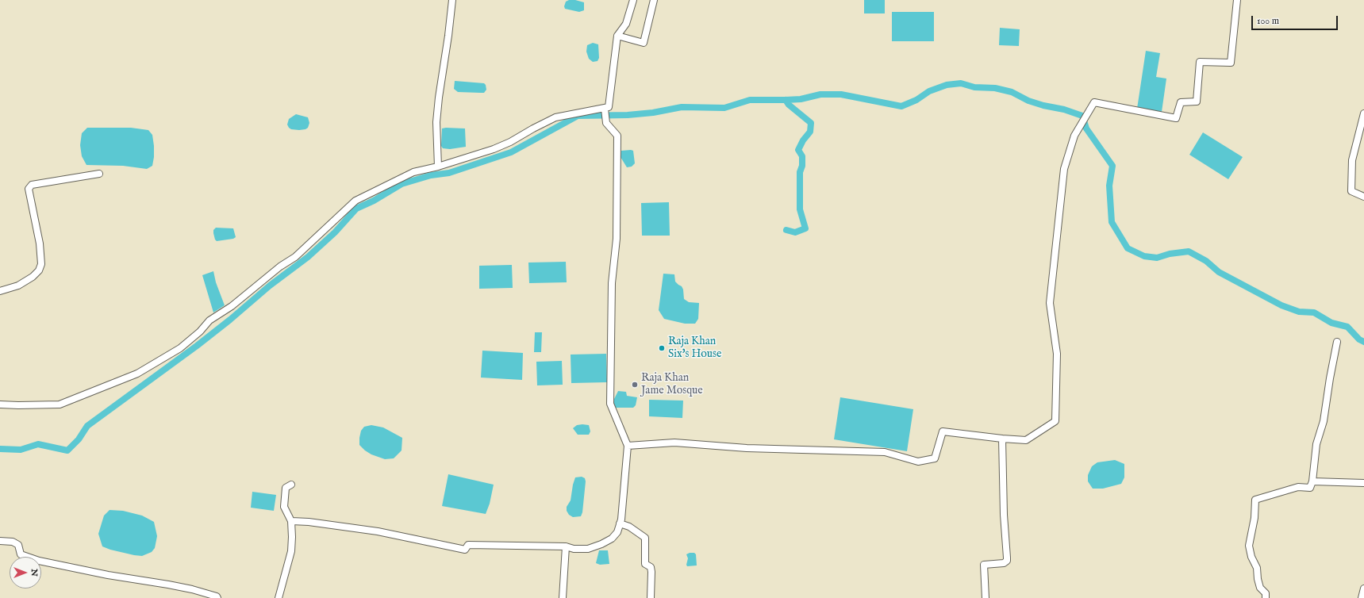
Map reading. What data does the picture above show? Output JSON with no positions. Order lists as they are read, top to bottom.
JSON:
{
  "places": ["Raja Khan Six's House", "Raja Khan Jame Mosque"],
  "scale_bar": "100 m",
  "north": "right"
}
